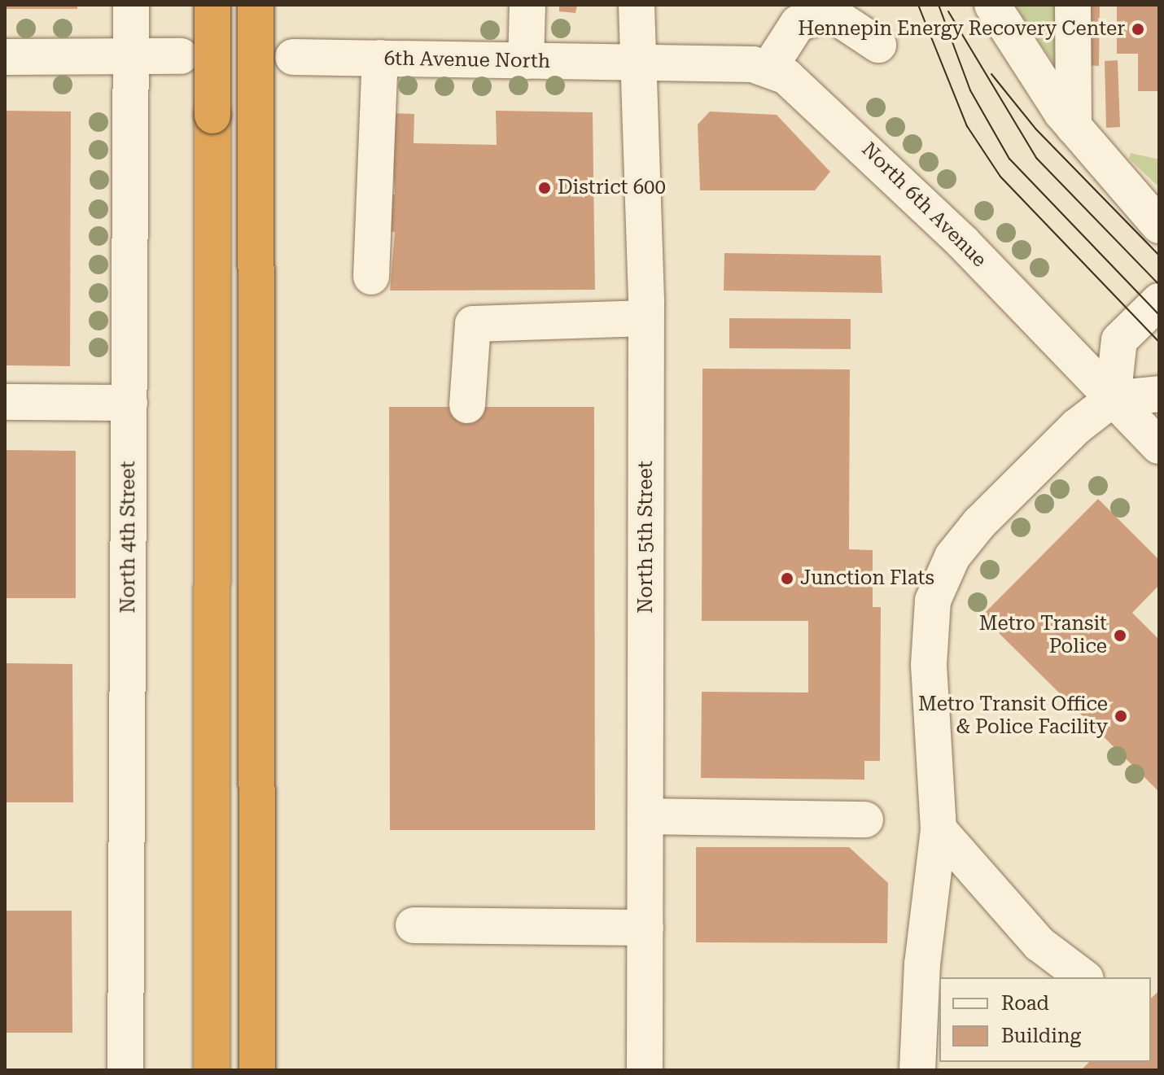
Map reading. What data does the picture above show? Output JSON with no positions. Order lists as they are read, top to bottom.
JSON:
{
  "streets": {
    "street": [
      "6th Avenue North",
      "North 6th Avenue",
      "North 4th Street",
      "North 5th Street"
    ]
  },
  "crossings": [
    ["6th Avenue North", "North 5th Street"]
  ],
  "places": [
    "Hennepin Energy Recovery Center",
    "District 600",
    "Junction Flats",
    "Metro Transit Police",
    "Metro Transit Office & Police Facility"
  ],
  "legend": ["Road", "Building"]
}
